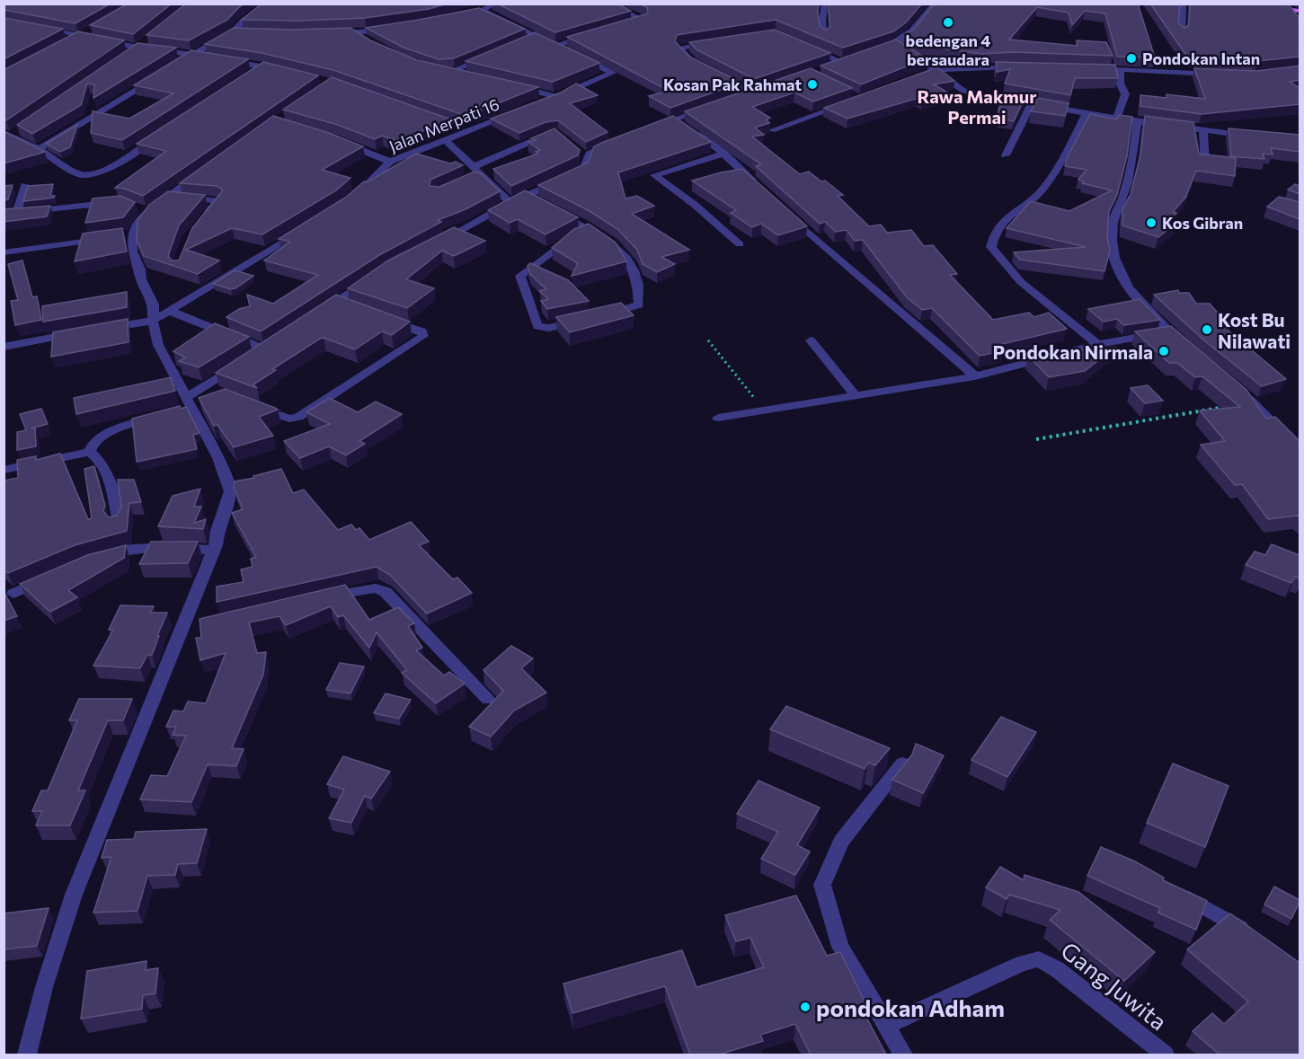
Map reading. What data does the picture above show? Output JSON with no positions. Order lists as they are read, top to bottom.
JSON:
{
  "streets": {
    "street": ["Jalan Merpati 16", "Gang Juwita"]
  },
  "districts": ["Rawa Makmur Permai"],
  "places": [
    "bedengan 4 bersaudara",
    "Pondokan Intan",
    "Kosan Pak Rahmat",
    "Kos Gibran",
    "Kost Bu Nilawati",
    "Pondokan Nirmala",
    "pondokan Adham"
  ]
}
